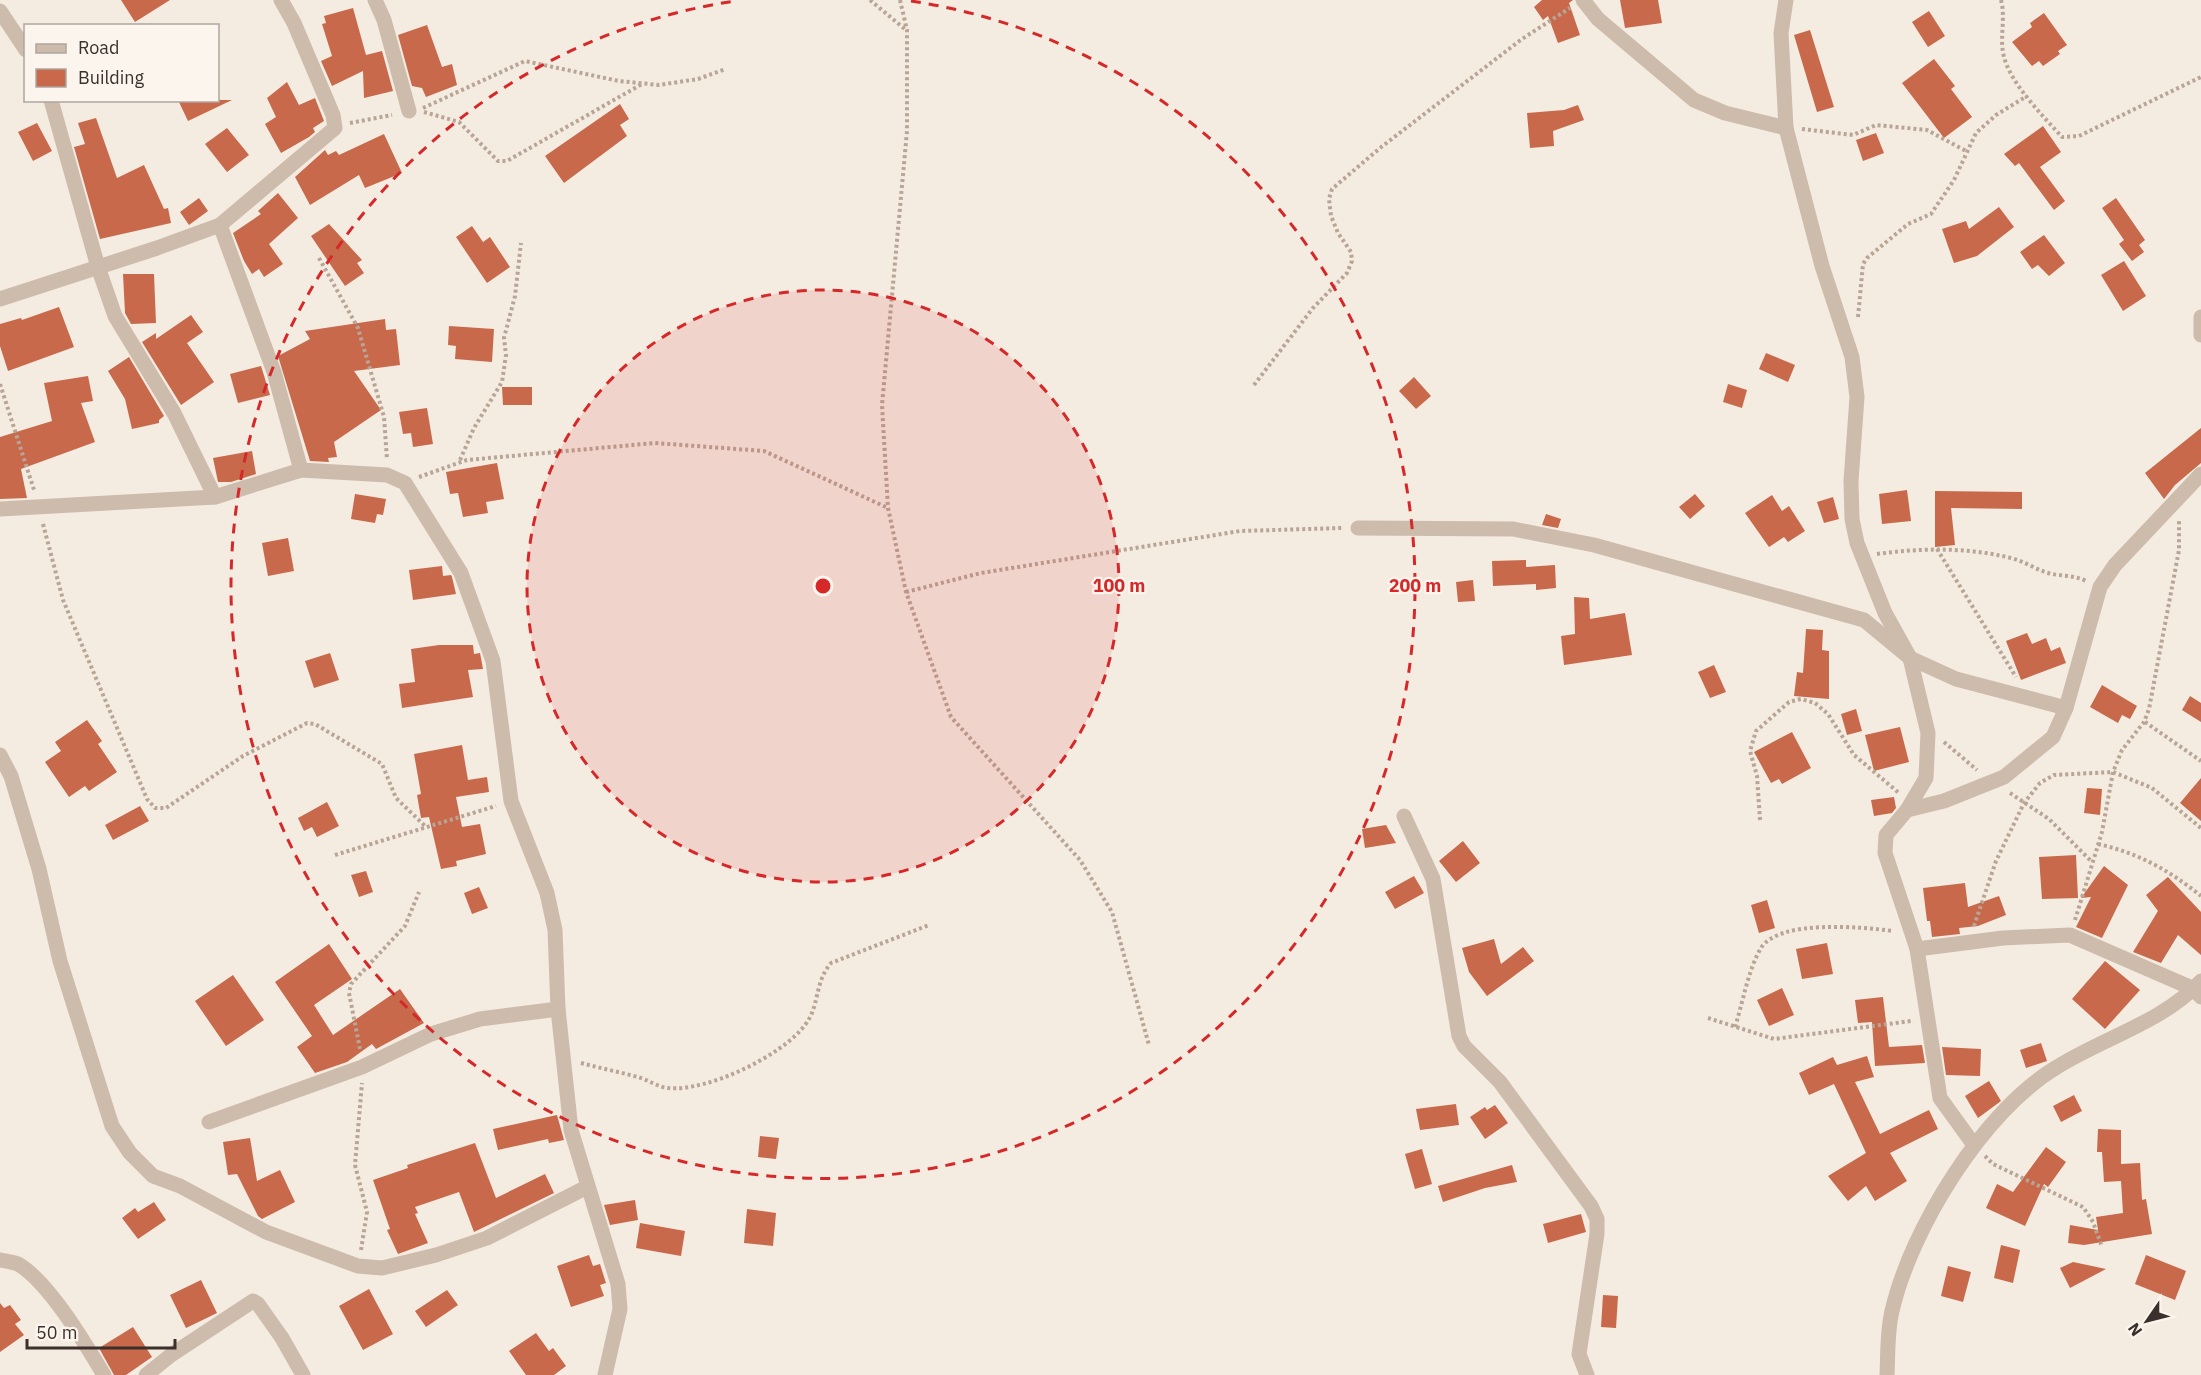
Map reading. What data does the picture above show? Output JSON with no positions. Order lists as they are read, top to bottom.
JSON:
{
  "legend": ["Road", "Building"],
  "scale_bar": "50 m",
  "north": "bottom left",
  "rings": ["100 m", "200 m"]
}
